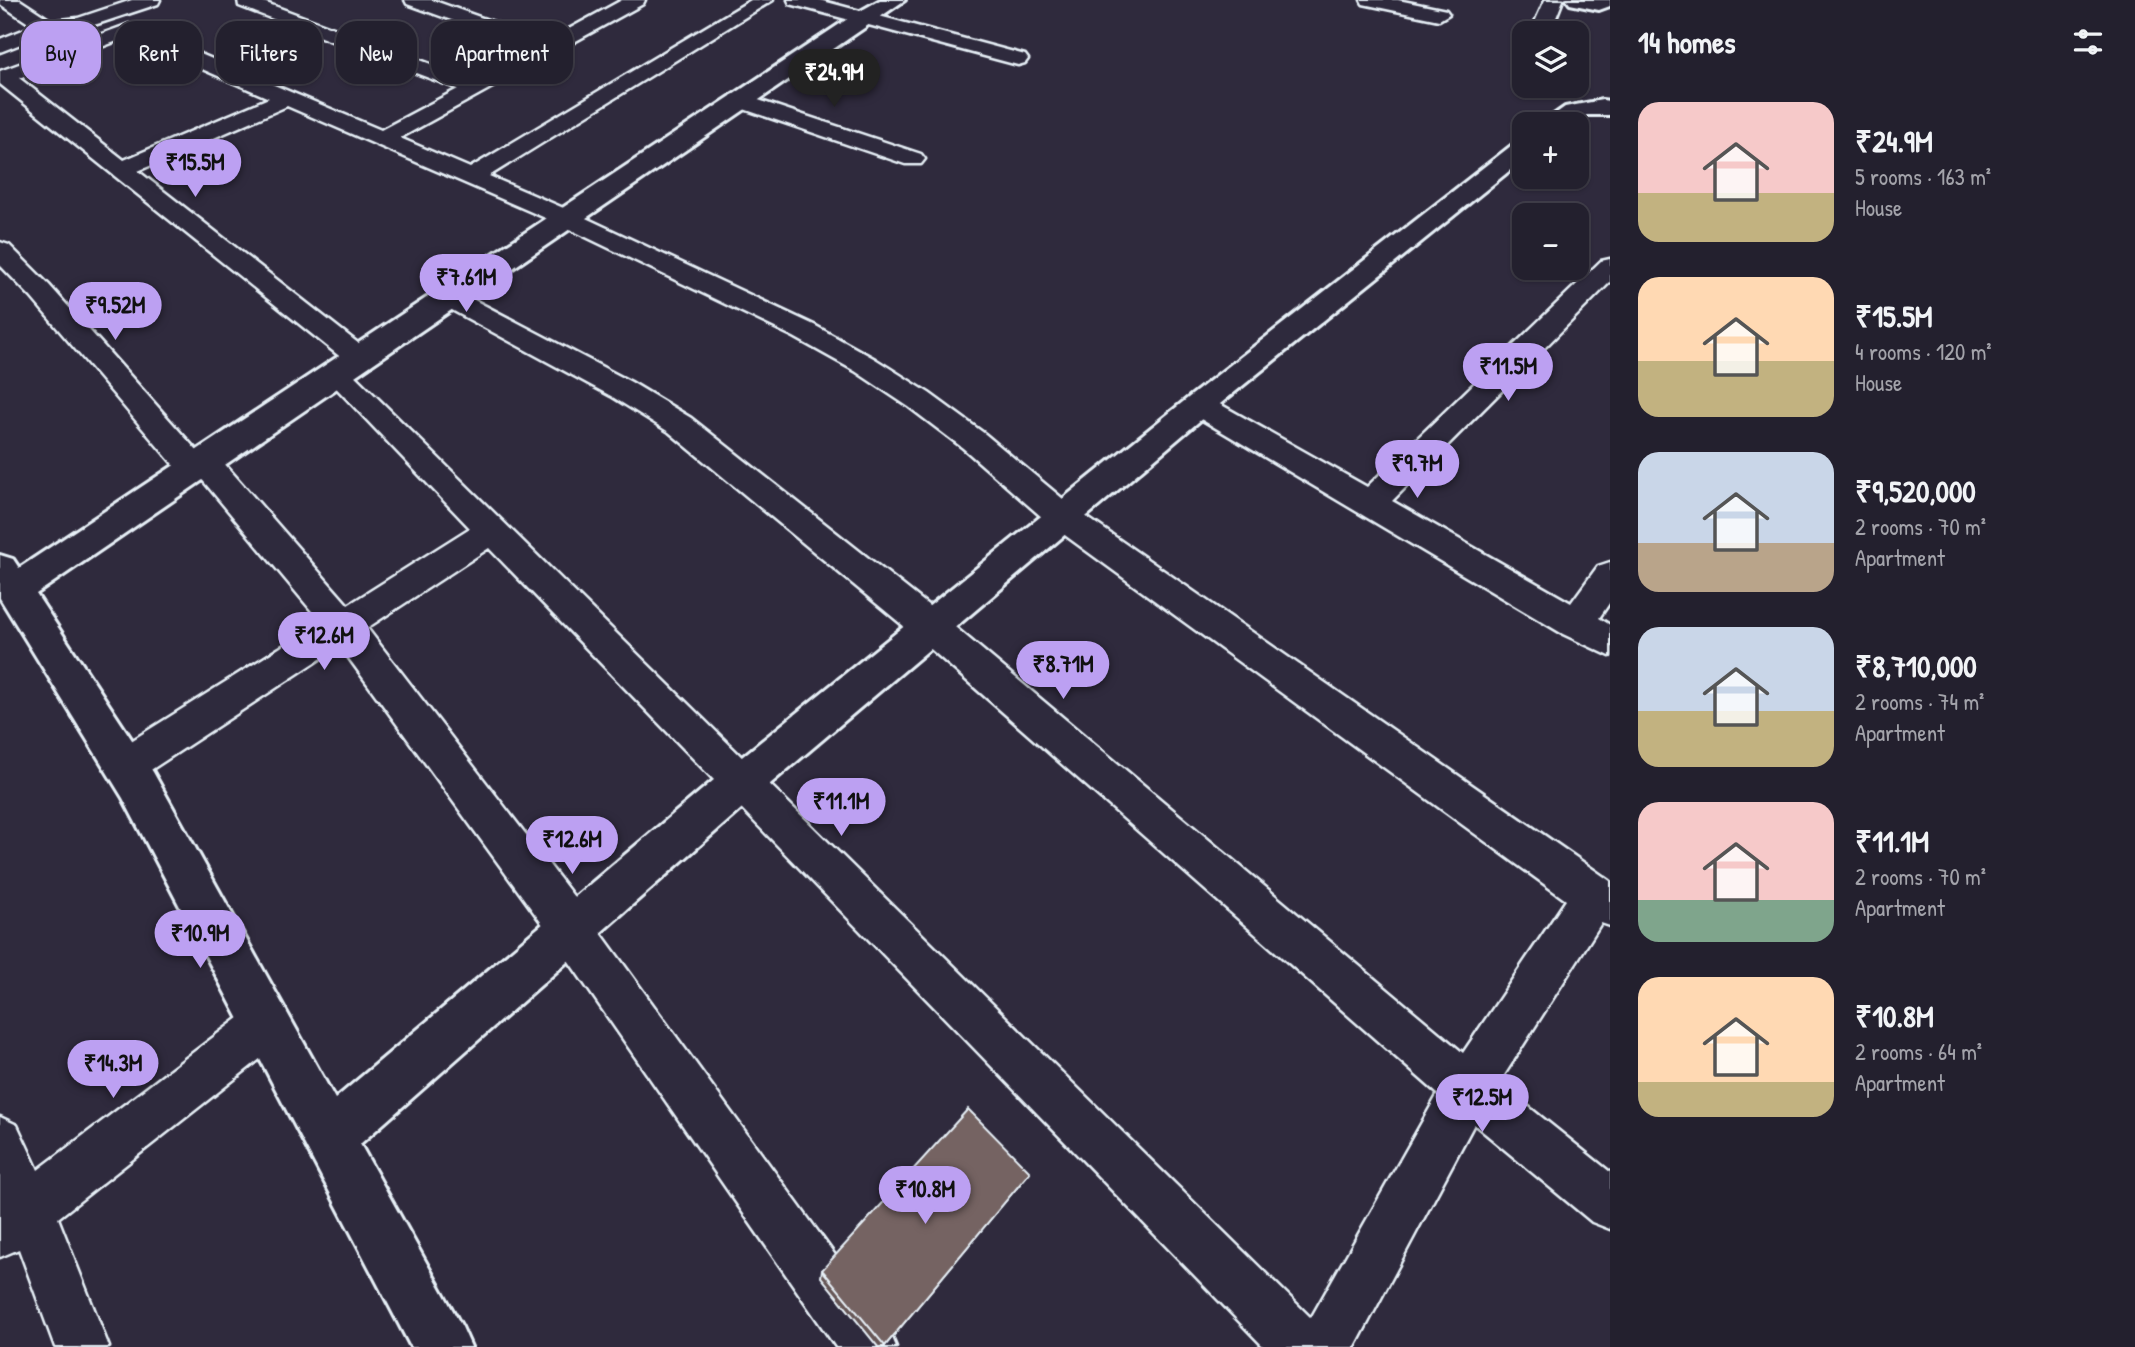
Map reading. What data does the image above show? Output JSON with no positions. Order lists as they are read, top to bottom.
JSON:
{
  "page": {
    "heading": "14 homes",
    "map_buttons": ["+", "−"],
    "chip": [
      "Buy",
      "Rent",
      "Filters",
      "New",
      "Apartment"
    ],
    "price": [
      "₹24.9M",
      "₹15.5M",
      "₹7.61M",
      "₹9.52M",
      "₹11.5M",
      "₹9.7M",
      "₹12.6M",
      "₹8.71M",
      "₹11.1M",
      "₹12.6M",
      "₹10.9M",
      "₹14.3M",
      "₹12.5M",
      "₹10.8M"
    ],
    "list": [
      {
        "name": "₹24.9M",
        "note": "5 rooms · 163 m² · House"
      },
      {
        "name": "₹15.5M",
        "note": "4 rooms · 120 m² · House"
      },
      {
        "name": "₹9,520,000",
        "note": "2 rooms · 70 m² · Apartment"
      },
      {
        "name": "₹8,710,000",
        "note": "2 rooms · 74 m² · Apartment"
      },
      {
        "name": "₹11.1M",
        "note": "2 rooms · 70 m² · Apartment"
      },
      {
        "name": "₹10.8M",
        "note": "2 rooms · 64 m² · Apartment"
      }
    ]
  }
}
